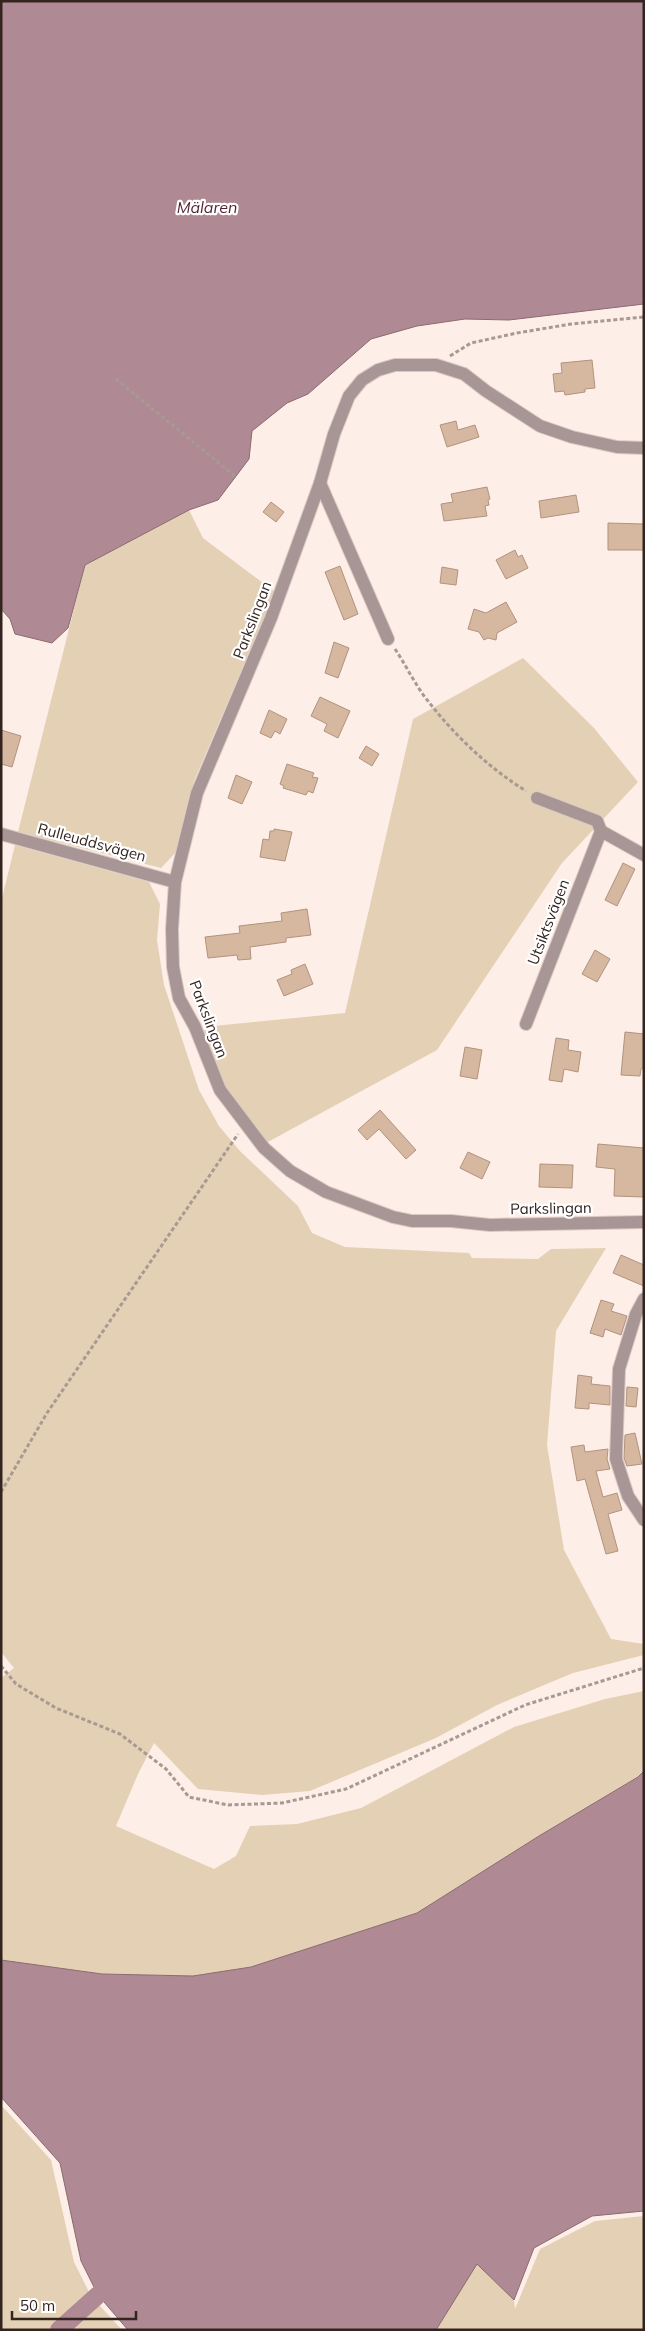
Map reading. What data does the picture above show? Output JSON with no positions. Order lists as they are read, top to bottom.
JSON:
{
  "streets": {
    "street": ["Parkslingan", "Rulleuddsvägen", "Utsiktsvägen"]
  },
  "crossings": [
    ["Parkslingan", "Rulleuddsvägen"]
  ],
  "water": ["Mälaren"],
  "scale_bar": "50 m"
}
